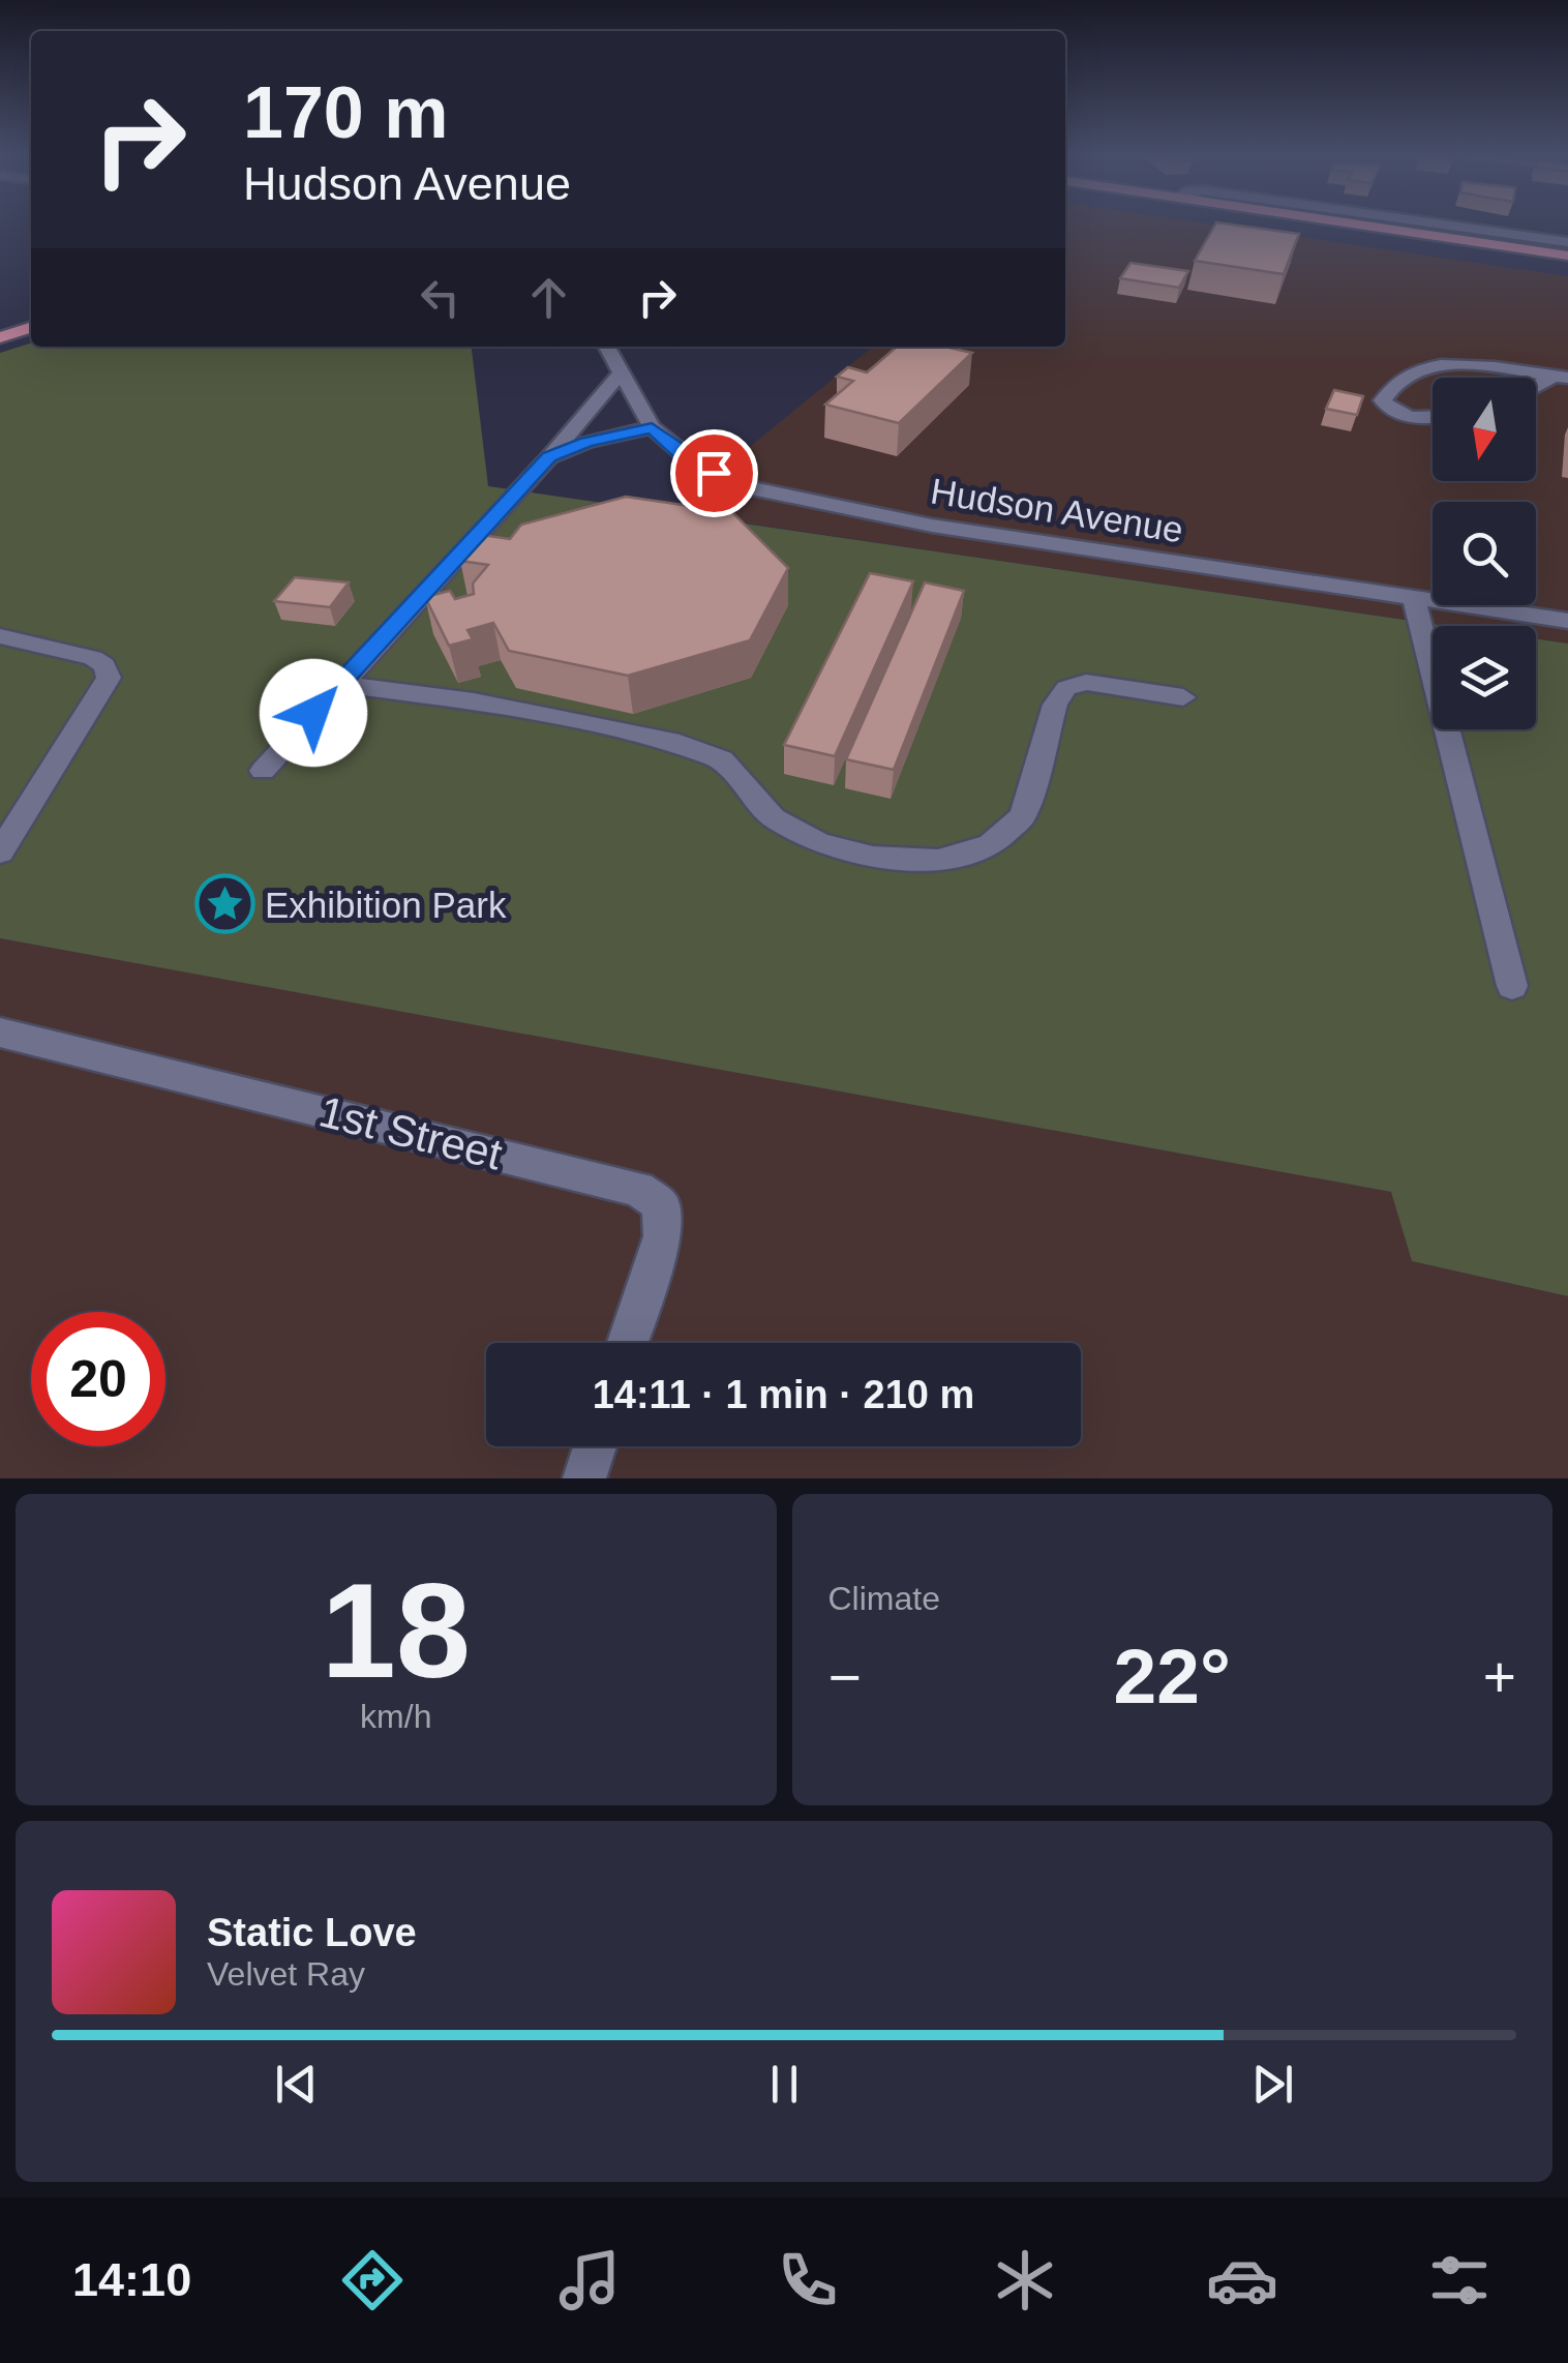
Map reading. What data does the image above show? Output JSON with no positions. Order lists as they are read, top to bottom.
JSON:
{
  "streets": {
    "street": ["Hudson Avenue", "1st Street"]
  },
  "places": {
    "place": ["Exhibition Park"]
  },
  "north": "bottom",
  "page": {
    "turn": ["170 m", "Hudson Avenue"],
    "limit": "20",
    "trip": "14:11 · 1 min · 210 m",
    "tile": [
      ["18", "km/h"],
      "Climate"
    ],
    "heat": ["−", "22°", "+"],
    "song": ["Static Love", "Velvet Ray"],
    "tabs": "14:10"
  }
}
